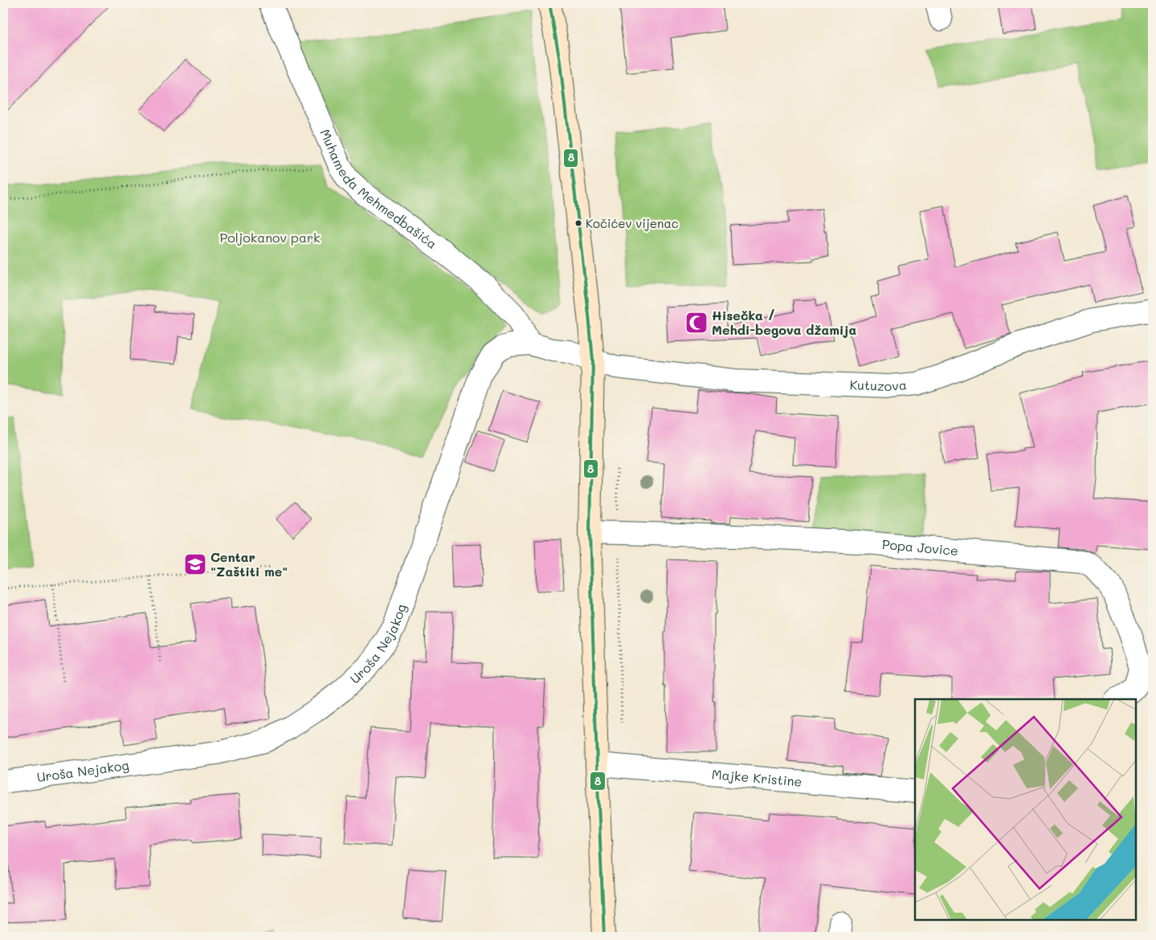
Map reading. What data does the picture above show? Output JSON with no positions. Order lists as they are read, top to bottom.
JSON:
{
  "streets": {
    "street": [
      "Muhameda Mehmedbašića",
      "Kutuzova",
      "Popa Jovice",
      "Uroša Nejakog",
      "Majke Kristine"
    ]
  },
  "crossings": [
    ["Muhameda Mehmedbašića", "Uroša Nejakog"],
    ["Kutuzova", "Uroša Nejakog"]
  ],
  "parks": ["Poljokanov park"],
  "places": {
    "other": ["Kočićev vijenac"],
    "mosque": ["Hisečka / Mehdi-begova džamija"],
    "school or university": ["Centar \"Zaštiti me\""]
  },
  "lines": ["transit line 8"]
}
